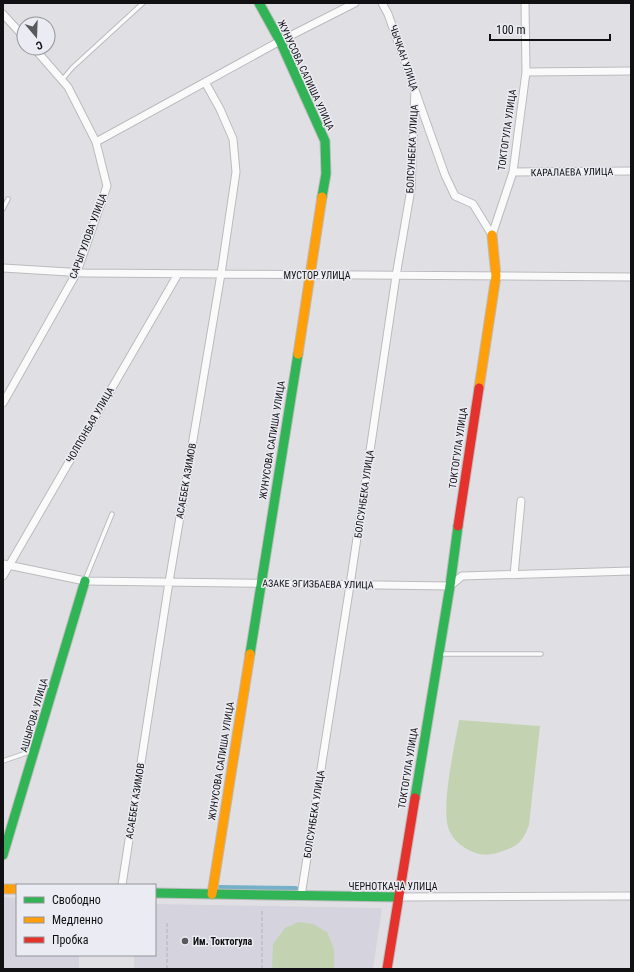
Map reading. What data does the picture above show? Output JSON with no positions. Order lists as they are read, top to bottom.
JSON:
{
  "streets": {
    "street": [
      "ЧЫЧКАН УЛИЦА",
      "ЖУНУСОВА САПИША УЛИЦА",
      "ТОКТОГУЛА УЛИЦА",
      "БОЛСУНБЕКА УЛИЦА",
      "КАРАЛАЕВА УЛИЦА",
      "САРЫГУЛОВА УЛИЦА",
      "МУСТОР УЛИЦА",
      "ЧОЛПОНБАЯ УЛИЦА",
      "АСАЕБЕК АЗИМОВ",
      "АЗАКЕ ЭГИЗБАЕВА УЛИЦА",
      "АШЫРОВА УЛИЦА",
      "ЧЕРНОТКАЧА УЛИЦА"
    ]
  },
  "crossings": [
    ["ЧЫЧКАН УЛИЦА", "ТОКТОГУЛА УЛИЦА"],
    ["ЧЫЧКАН УЛИЦА", "БОЛСУНБЕКА УЛИЦА"],
    ["ЖУНУСОВА САПИША УЛИЦА", "МУСТОР УЛИЦА"],
    ["ЖУНУСОВА САПИША УЛИЦА", "АЗАКЕ ЭГИЗБАЕВА УЛИЦА"],
    ["ЖУНУСОВА САПИША УЛИЦА", "ЧЕРНОТКАЧА УЛИЦА"],
    ["ТОКТОГУЛА УЛИЦА", "КАРАЛАЕВА УЛИЦА"],
    ["ТОКТОГУЛА УЛИЦА", "МУСТОР УЛИЦА"],
    ["ТОКТОГУЛА УЛИЦА", "АЗАКЕ ЭГИЗБАЕВА УЛИЦА"],
    ["ТОКТОГУЛА УЛИЦА", "ЧЕРНОТКАЧА УЛИЦА"],
    ["БОЛСУНБЕКА УЛИЦА", "МУСТОР УЛИЦА"],
    ["БОЛСУНБЕКА УЛИЦА", "АЗАКЕ ЭГИЗБАЕВА УЛИЦА"],
    ["БОЛСУНБЕКА УЛИЦА", "ЧЕРНОТКАЧА УЛИЦА"],
    ["САРЫГУЛОВА УЛИЦА", "МУСТОР УЛИЦА"],
    ["МУСТОР УЛИЦА", "ЧОЛПОНБАЯ УЛИЦА"],
    ["МУСТОР УЛИЦА", "АСАЕБЕК АЗИМОВ"],
    ["ЧОЛПОНБАЯ УЛИЦА", "АЗАКЕ ЭГИЗБАЕВА УЛИЦА"],
    ["АСАЕБЕК АЗИМОВ", "АЗАКЕ ЭГИЗБАЕВА УЛИЦА"],
    ["АЗАКЕ ЭГИЗБАЕВА УЛИЦА", "АШЫРОВА УЛИЦА"]
  ],
  "places": ["Им. Токтогула"],
  "legend": ["Свободно", "Медленно", "Пробка"],
  "scale_bar": "100 m",
  "north": "bottom"
}
